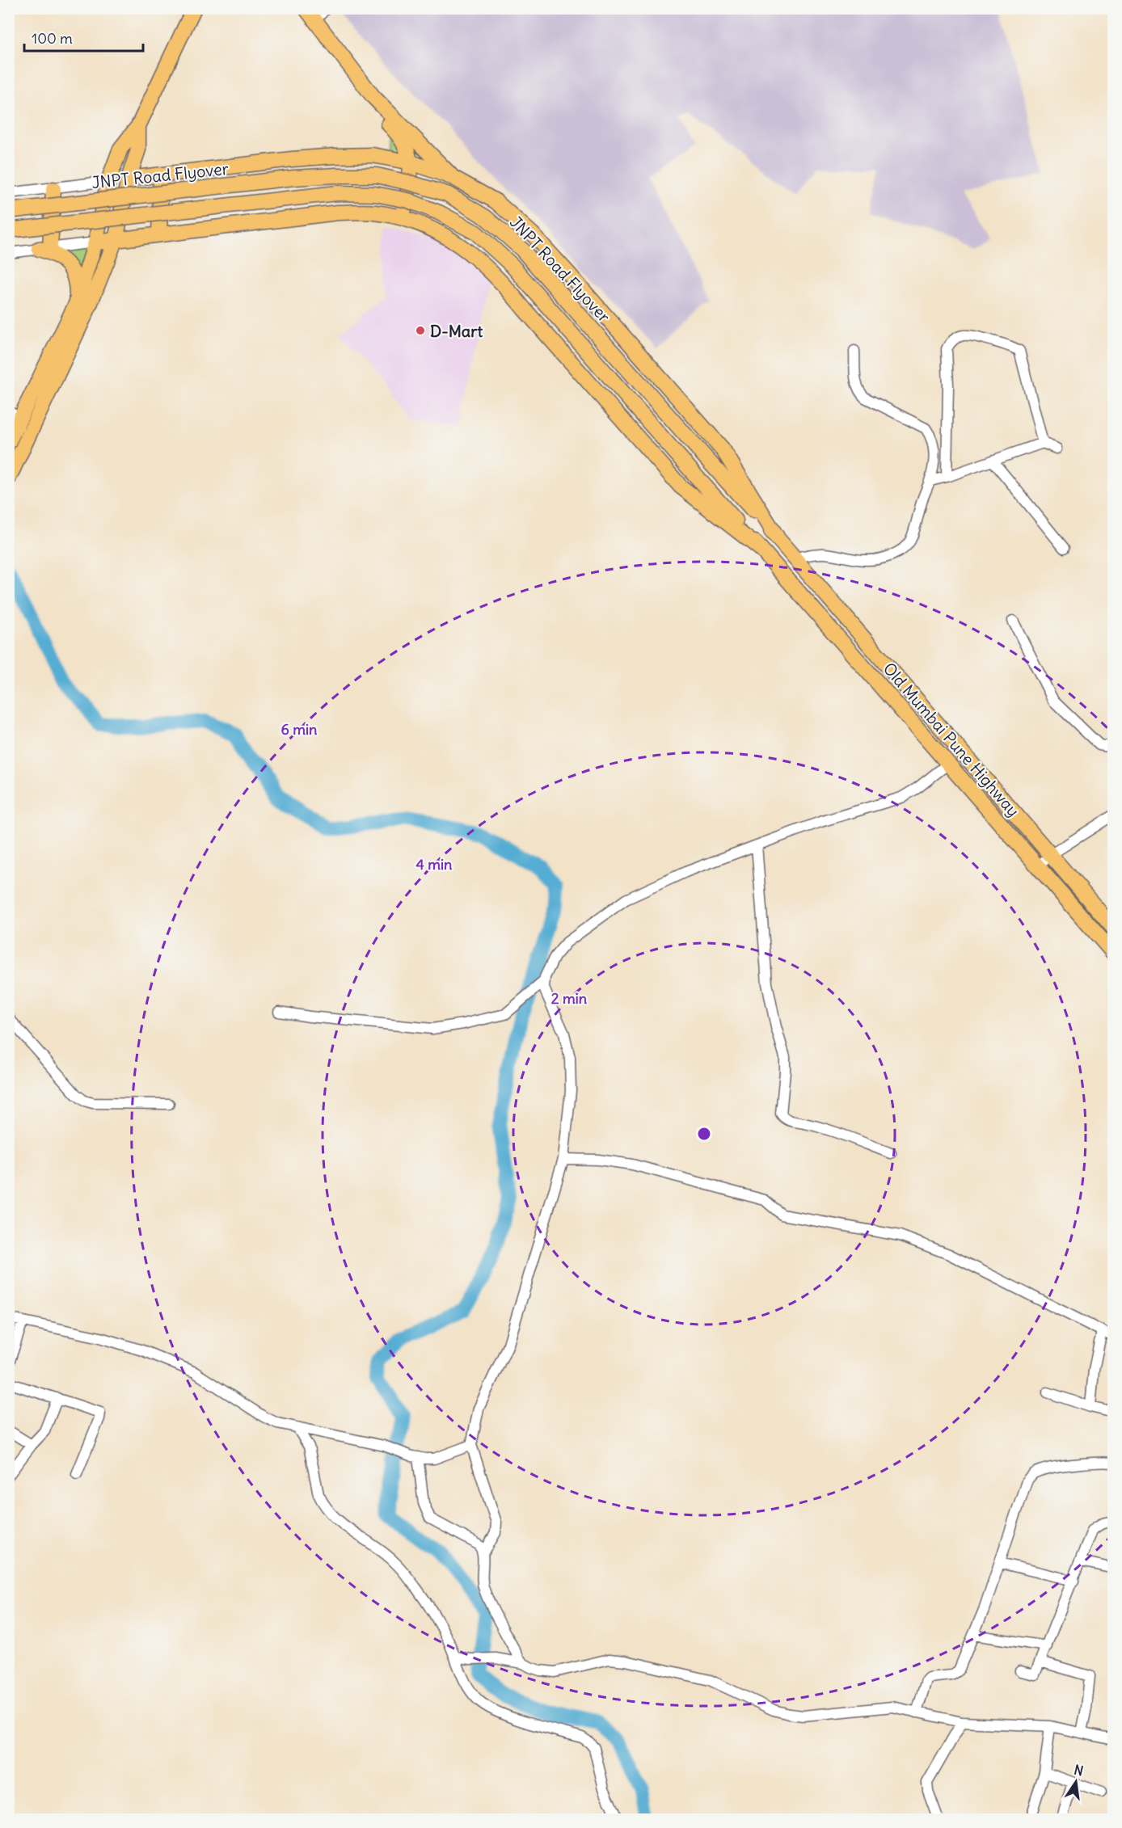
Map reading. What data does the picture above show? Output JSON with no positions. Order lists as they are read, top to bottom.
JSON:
{
  "streets": {
    "highway": ["JNPT Road Flyover", "Old Mumbai Pune Highway"]
  },
  "crossings": [
    ["JNPT Road Flyover", "Old Mumbai Pune Highway"]
  ],
  "places": ["D-Mart"],
  "scale_bar": "100 m",
  "north": "top",
  "rings": ["6 min", "4 min", "2 min"]
}
